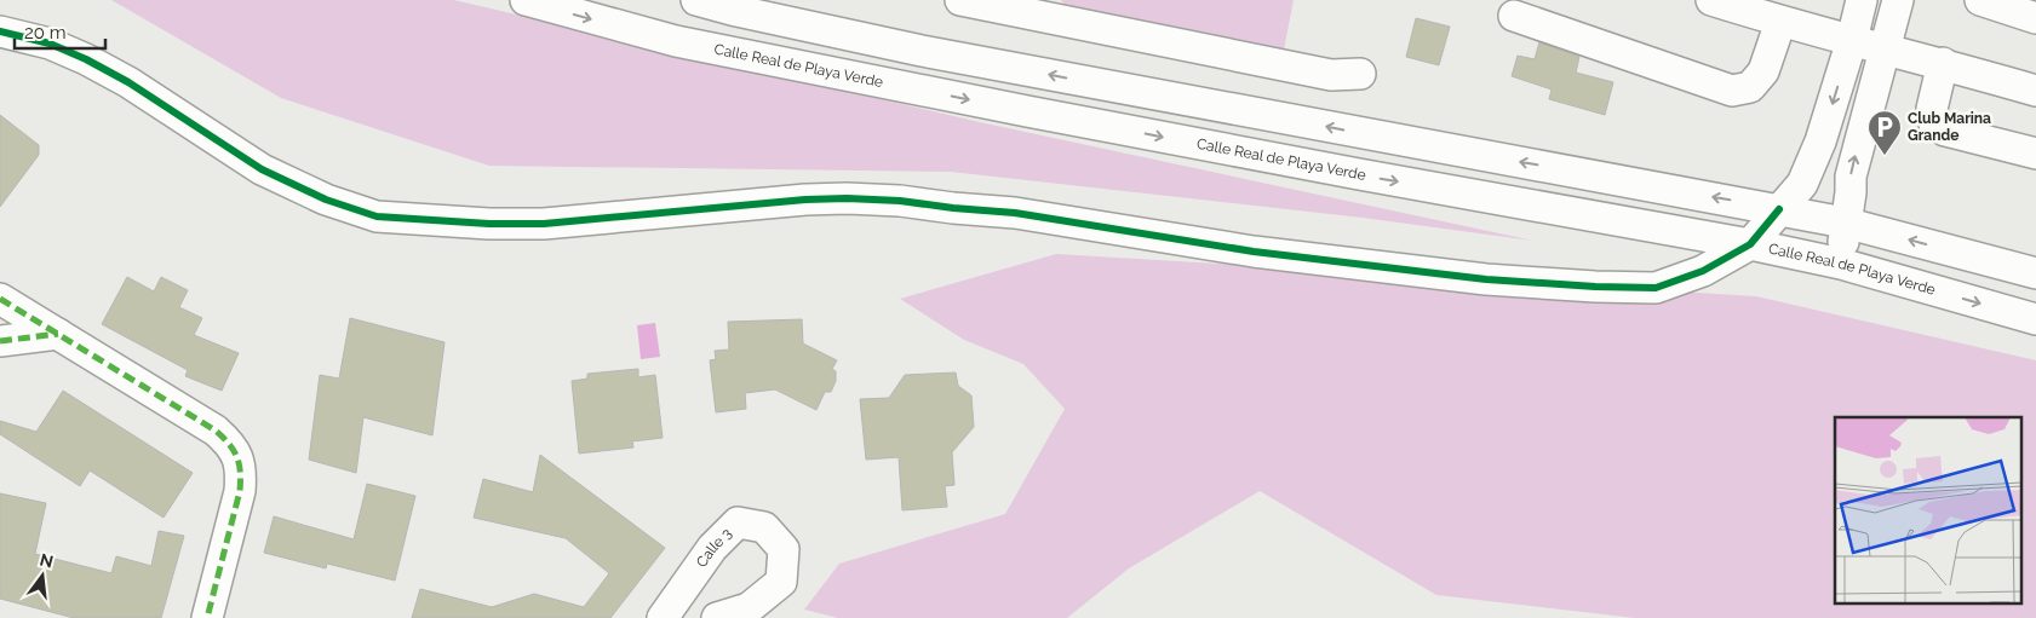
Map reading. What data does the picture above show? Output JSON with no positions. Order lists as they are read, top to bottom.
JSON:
{
  "streets": {
    "street": ["Calle Real de Playa Verde", "Calle 3"]
  },
  "places": {
    "parking": ["Club Marina Grande"]
  },
  "scale_bar": "20 m",
  "north": "top"
}
